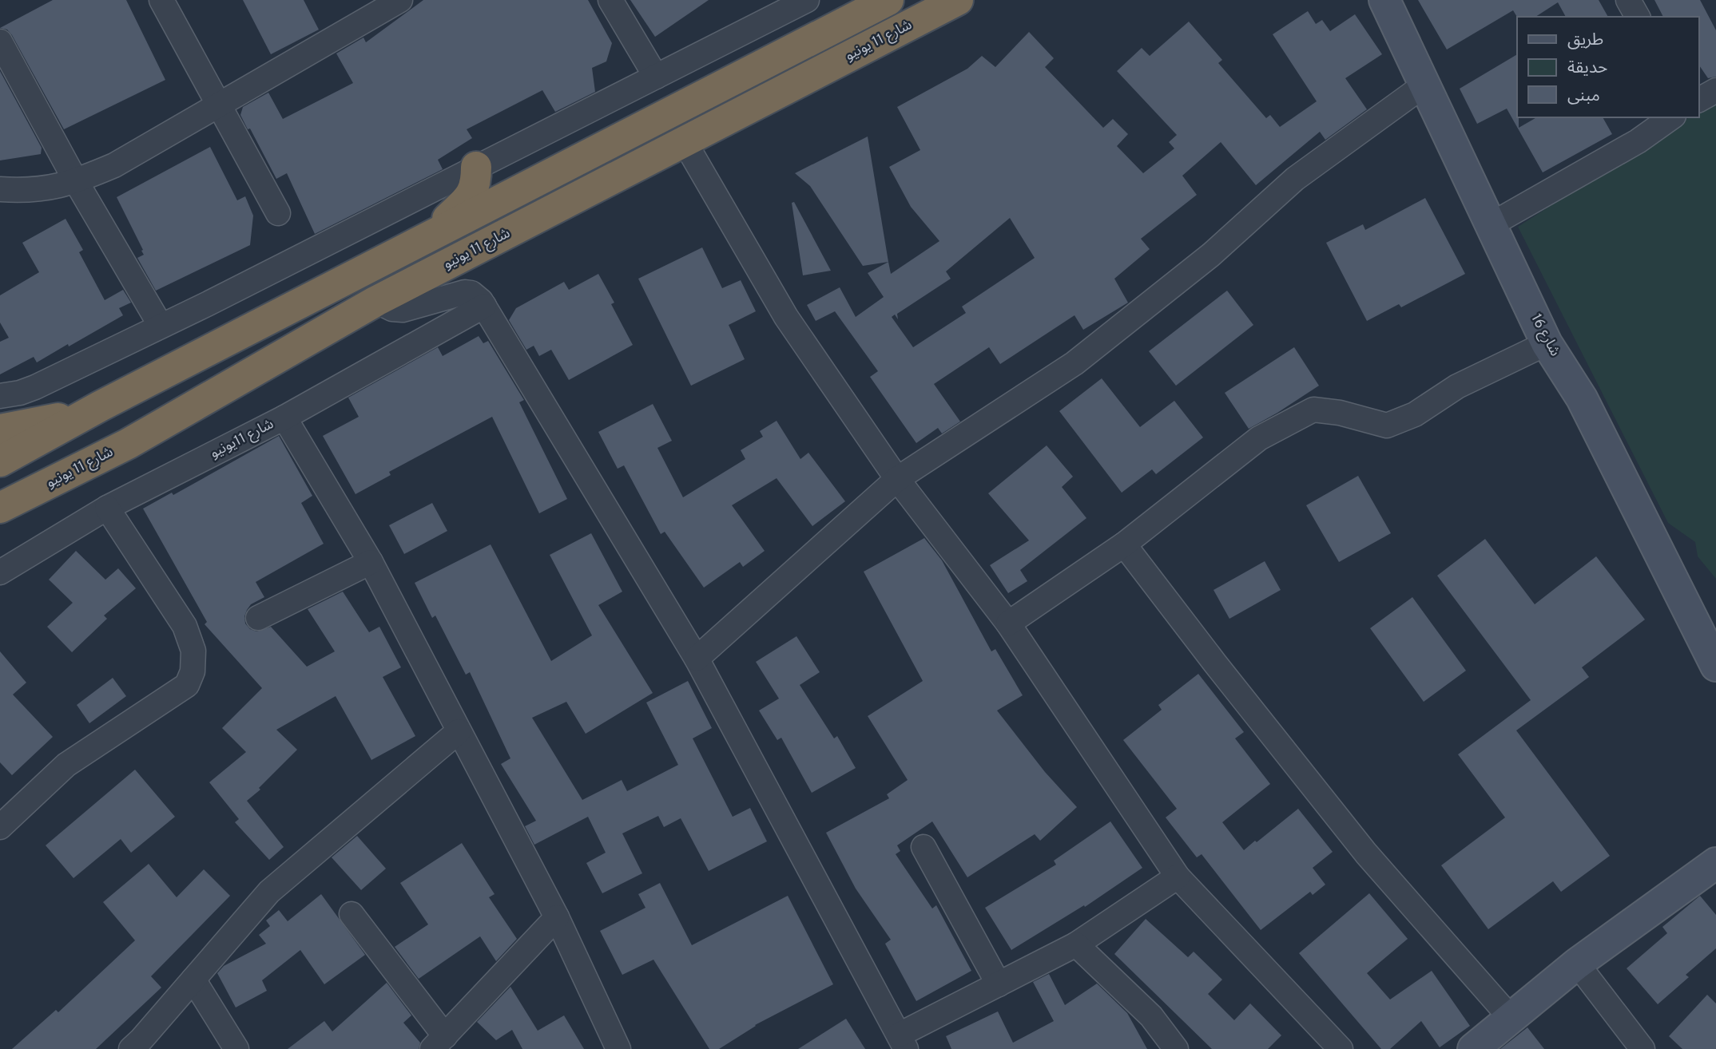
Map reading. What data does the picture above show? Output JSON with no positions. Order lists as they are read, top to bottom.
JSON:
{
  "streets": {
    "highway": ["شارع 11 يونيو"],
    "street": ["شارع 16", "شارع 11يونيو"]
  },
  "legend": ["طريق", "حديقة", "مبنى"]
}
